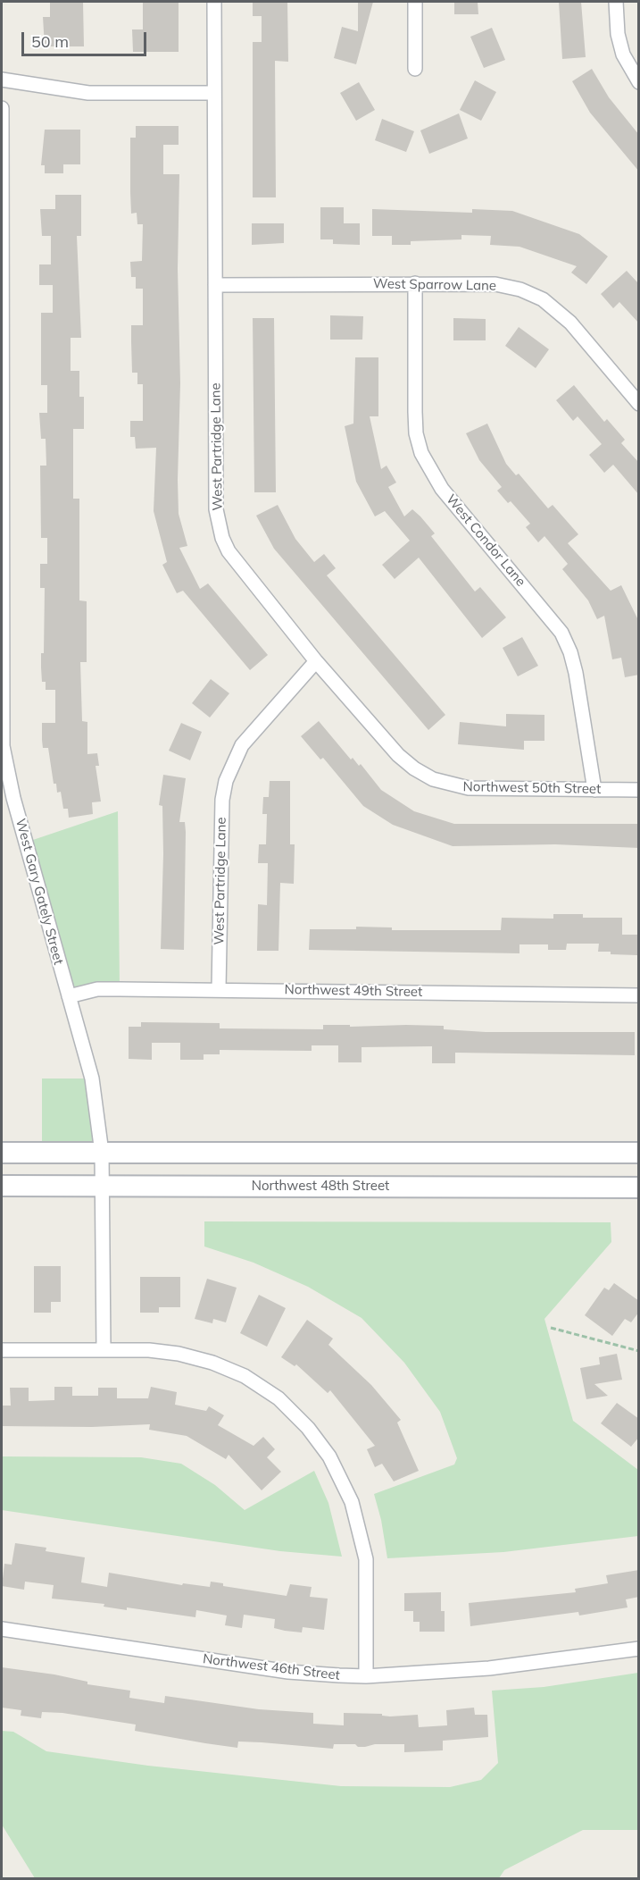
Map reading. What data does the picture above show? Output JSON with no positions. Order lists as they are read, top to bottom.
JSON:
{
  "streets": {
    "main road": ["Northwest 48th Street"],
    "street": [
      "West Sparrow Lane",
      "West Partridge Lane",
      "West Condor Lane",
      "Northwest 50th Street",
      "West Gary Gately Street",
      "Northwest 49th Street",
      "Northwest 46th Street"
    ]
  },
  "crossings": [
    ["West Sparrow Lane", "West Partridge Lane"],
    ["West Sparrow Lane", "West Condor Lane"],
    ["West Partridge Lane", "Northwest 50th Street"],
    ["West Partridge Lane", "Northwest 49th Street"],
    ["West Condor Lane", "Northwest 50th Street"],
    ["West Gary Gately Street", "Northwest 49th Street"],
    ["West Gary Gately Street", "Northwest 48th Street"]
  ],
  "scale_bar": "50 m"
}
